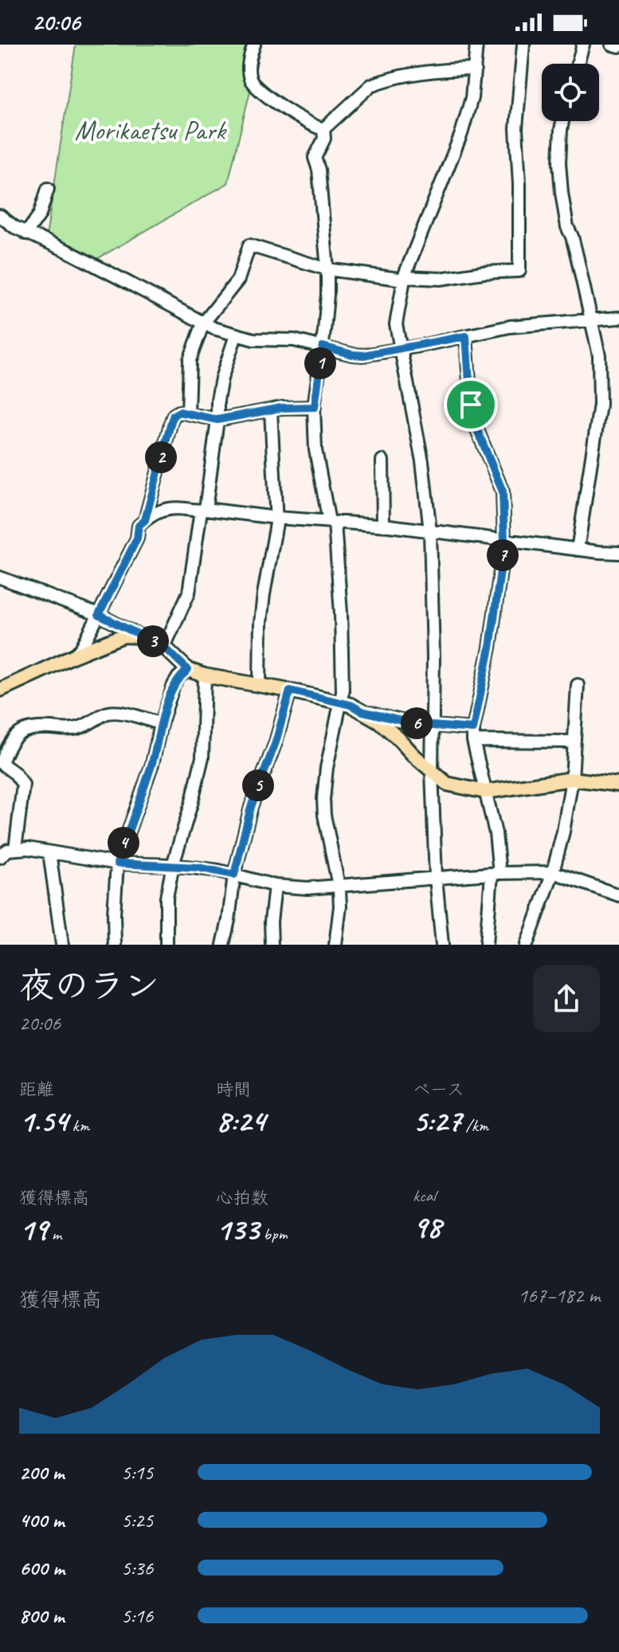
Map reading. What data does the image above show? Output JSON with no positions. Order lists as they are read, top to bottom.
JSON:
{
  "parks": ["Morikaetsu Park"],
  "page": {
    "status": "20:06",
    "pins": [
      "1",
      "2",
      "7",
      "3",
      "6",
      "5",
      "4"
    ],
    "heading": ["夜のラン", "20:06"],
    "stats": [
      ["距離", "1.54 km"],
      ["時間", "8:24"],
      ["ペース", "5:27 /km"],
      ["獲得標高", "19 m"],
      ["心拍数", "133 bpm"],
      ["kcal", "98"]
    ],
    "chart": ["獲得標高", "167–182 m"],
    "list": [
      {
        "name": "200 m",
        "note": "5:15"
      },
      {
        "name": "400 m",
        "note": "5:25"
      },
      {
        "name": "600 m",
        "note": "5:36"
      },
      {
        "name": "800 m",
        "note": "5:16"
      }
    ]
  }
}
